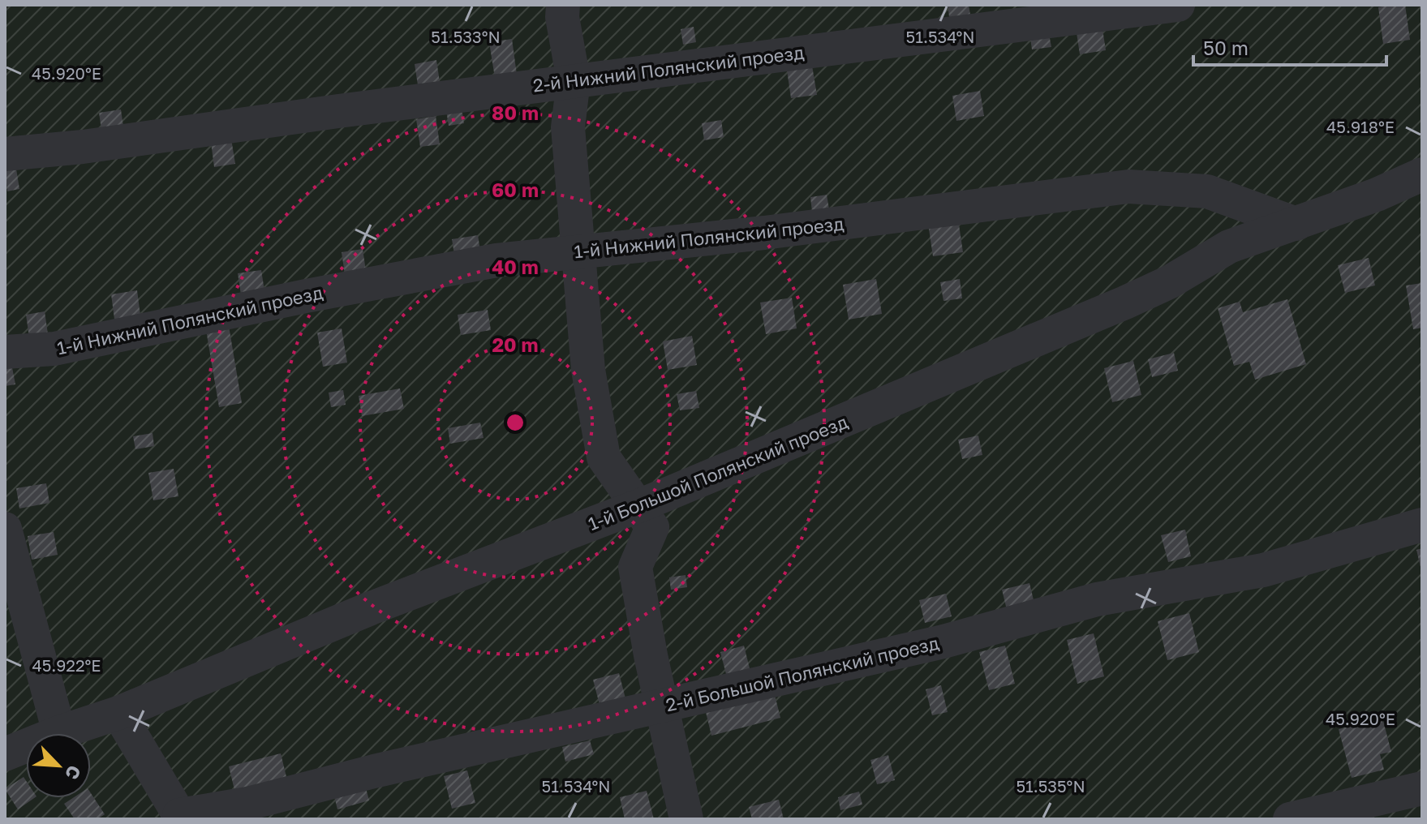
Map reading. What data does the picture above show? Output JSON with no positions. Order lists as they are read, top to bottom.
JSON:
{
  "streets": {
    "street": [
      "2-й Нижний Полянский проезд",
      "1-й Нижний Полянский проезд",
      "1-й Большой Полянский проезд",
      "2-й Большой Полянский проезд"
    ]
  },
  "crossings": [
    ["1-й Нижний Полянский проезд", "1-й Большой Полянский проезд"]
  ],
  "scale_bar": "50 m",
  "north": "bottom right",
  "coordinates": [
    "51.533°N",
    "51.534°N",
    "45.920°E",
    "45.918°E",
    "45.922°E",
    "51.535°N"
  ],
  "rings": [
    "80 m",
    "60 m",
    "40 m",
    "20 m"
  ]
}
